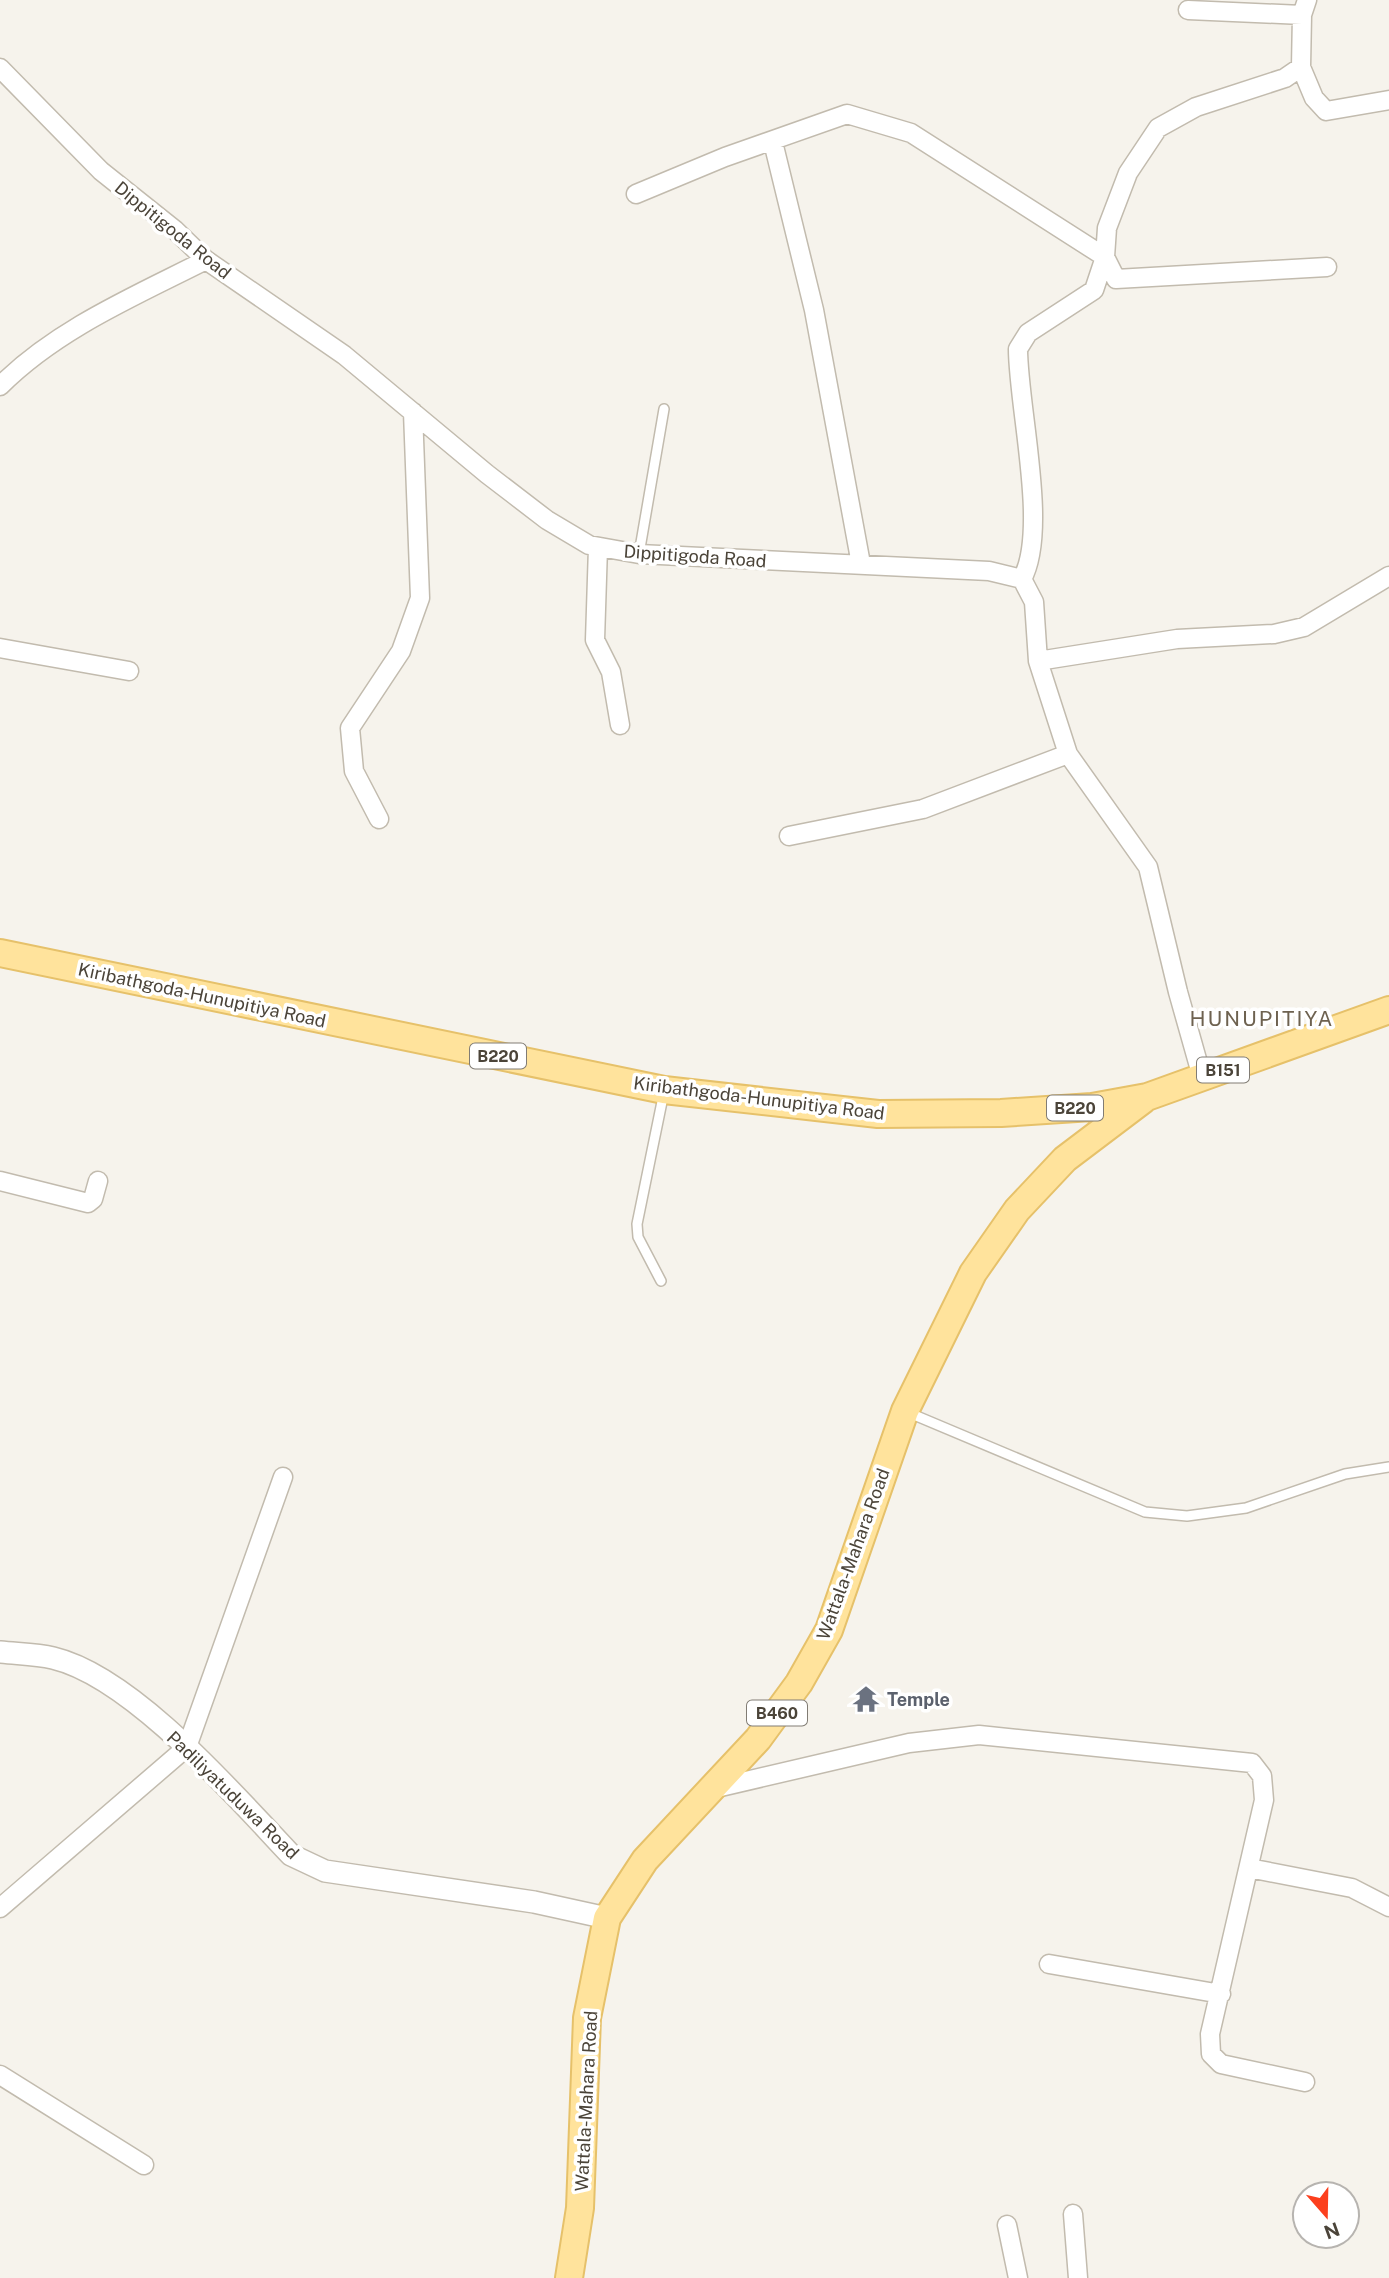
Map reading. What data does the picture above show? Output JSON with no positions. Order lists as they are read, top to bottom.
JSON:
{
  "streets": {
    "main road": [
      "Kiribathgoda-Hunupitiya Road",
      "B220",
      "B151",
      "Wattala-Mahara Road",
      "B460"
    ],
    "street": ["Dippitigoda Road", "Padiliyatuduwa Road"]
  },
  "crossings": [
    ["Kiribathgoda-Hunupitiya Road", "Wattala-Mahara Road"],
    ["Wattala-Mahara Road", "Padiliyatuduwa Road"]
  ],
  "districts": ["HUNUPITIYA"],
  "places": {
    "temple": ["Temple"]
  },
  "north": "bottom"
}
